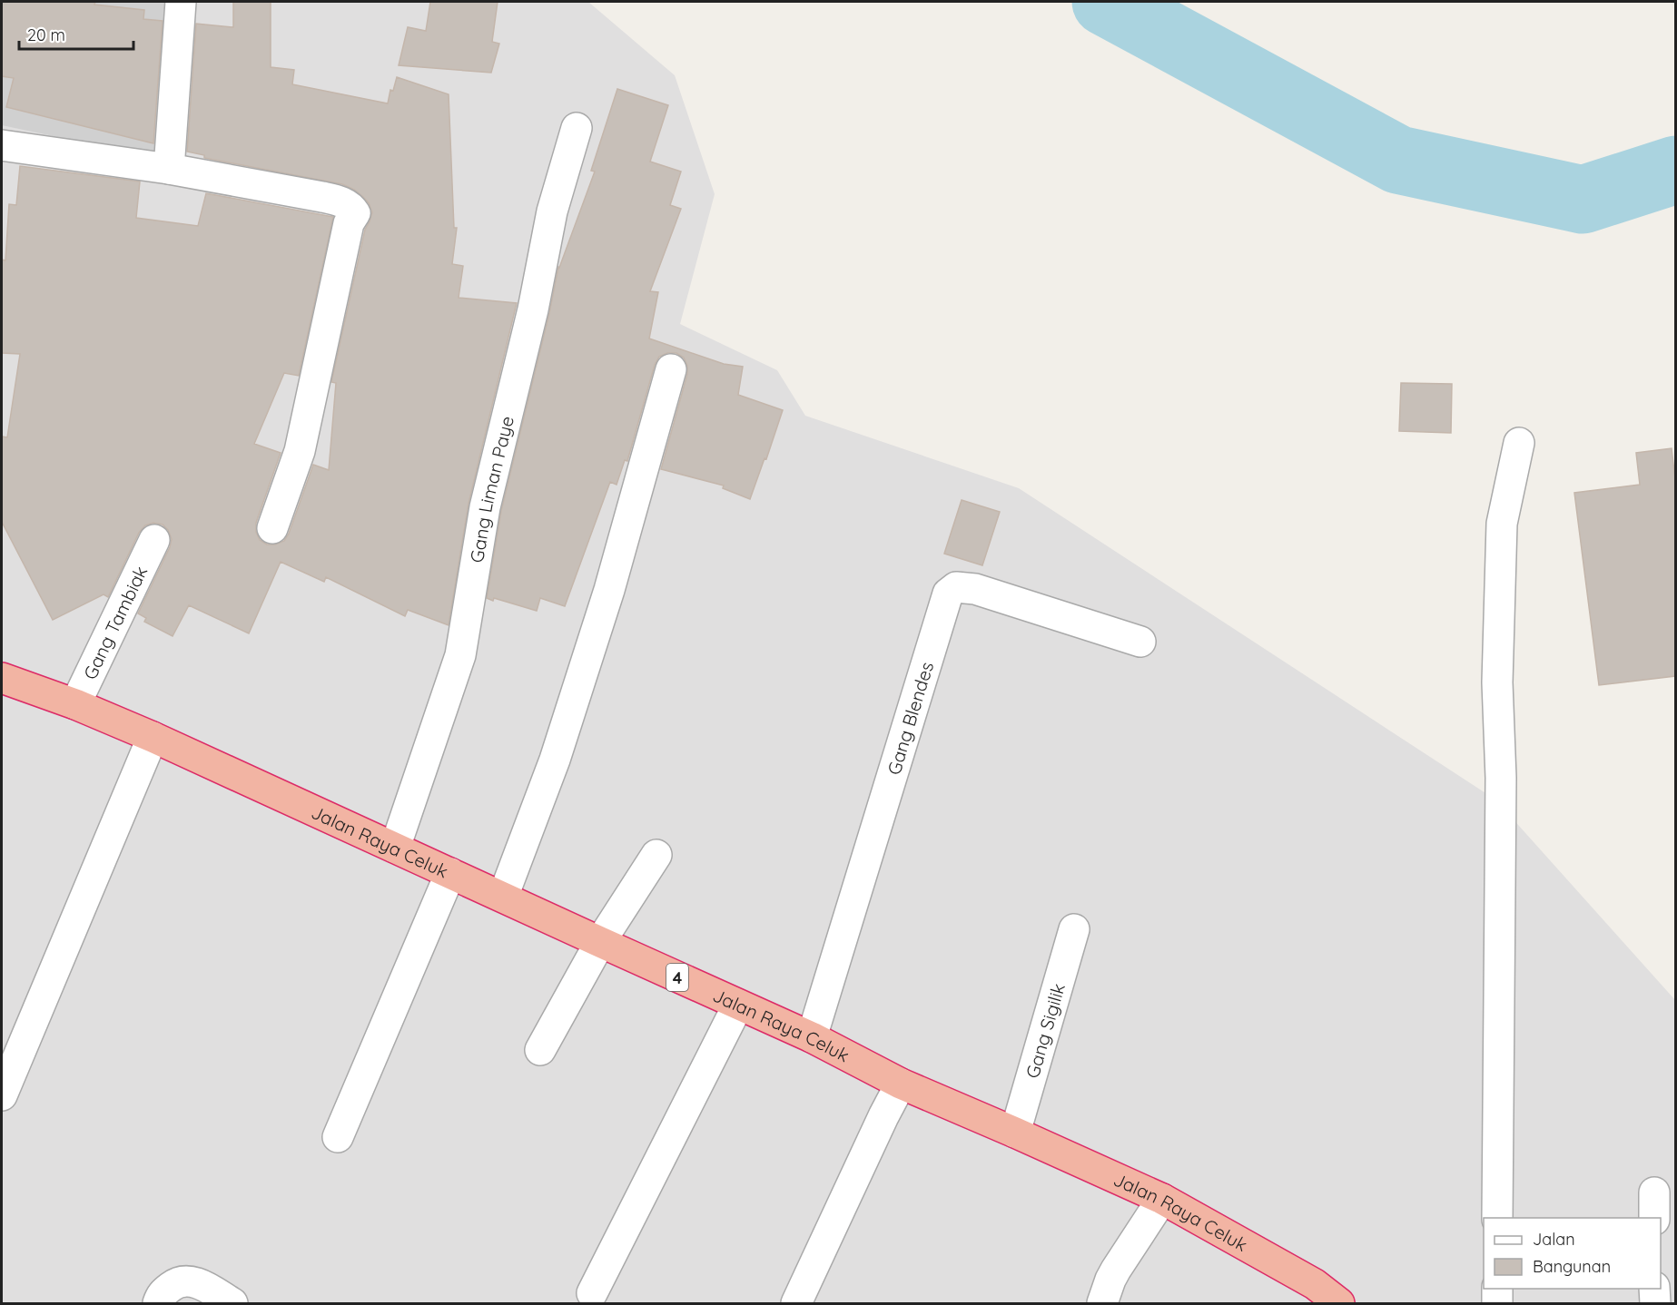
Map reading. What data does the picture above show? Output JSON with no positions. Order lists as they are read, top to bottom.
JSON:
{
  "streets": {
    "highway": ["Jalan Raya Celuk", "4"],
    "street": [
      "Gang Liman Paye",
      "Gang Tambiak",
      "Gang Blendes",
      "Gang Sigilik"
    ]
  },
  "crossings": [
    ["Gang Liman Paye", "Jalan Raya Celuk"],
    ["Gang Tambiak", "Jalan Raya Celuk"],
    ["Gang Blendes", "Jalan Raya Celuk"],
    ["Jalan Raya Celuk", "Gang Sigilik"]
  ],
  "legend": ["Jalan", "Bangunan"],
  "scale_bar": "20 m"
}
